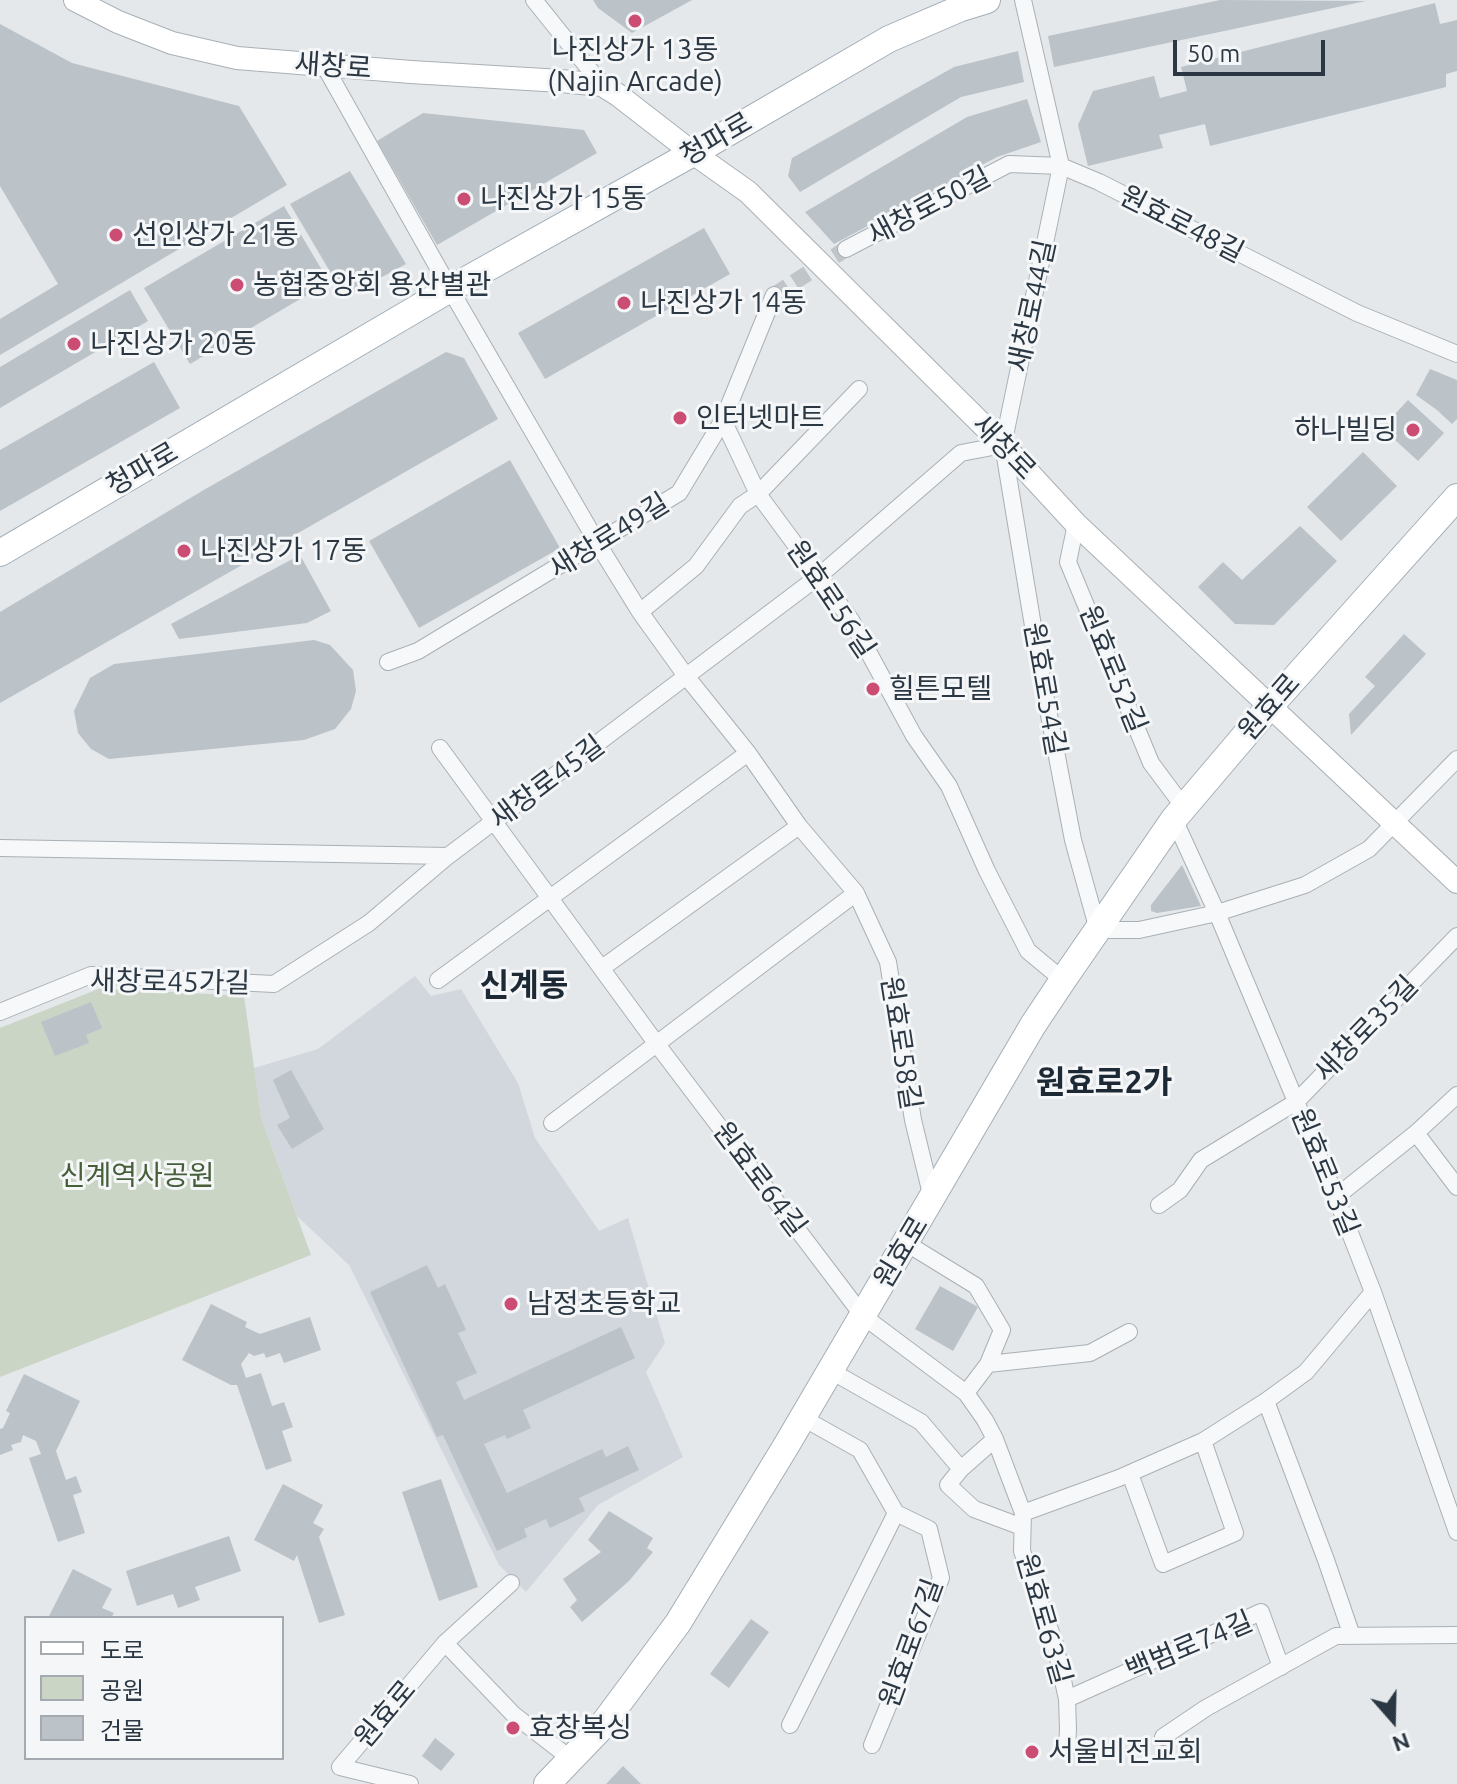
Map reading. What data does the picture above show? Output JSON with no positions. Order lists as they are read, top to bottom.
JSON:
{
  "streets": {
    "main road": ["새창로", "청파로", "원효로"],
    "street": [
      "새창로50길",
      "원효로48길",
      "새창로44길",
      "새창로49길",
      "원효로56길",
      "원효로52길",
      "원효로54길",
      "새창로45길",
      "새창로45가길",
      "새창로35길",
      "원효로58길",
      "원효로53길",
      "원효로64길",
      "원효로63길",
      "원효로67길",
      "백범로74길"
    ]
  },
  "crossings": [
    ["새창로", "청파로"],
    ["새창로", "새창로44길"],
    ["새창로", "원효로52길"],
    ["새창로", "원효로54길"],
    ["새창로", "원효로"],
    ["새창로", "새창로45길"],
    ["새창로50길", "원효로48길"],
    ["새창로50길", "새창로44길"],
    ["원효로48길", "새창로44길"],
    ["새창로44길", "원효로54길"],
    ["새창로44길", "새창로45길"],
    ["새창로49길", "원효로56길"],
    ["원효로56길", "원효로"],
    ["원효로56길", "새창로45길"],
    ["원효로52길", "원효로"],
    ["원효로52길", "원효로53길"],
    ["원효로54길", "원효로"],
    ["원효로54길", "새창로45길"],
    ["원효로", "원효로58길"],
    ["원효로", "원효로53길"],
    ["원효로", "원효로64길"],
    ["원효로", "원효로63길"],
    ["새창로45길", "새창로45가길"],
    ["새창로45길", "원효로58길"],
    ["새창로45길", "원효로64길"],
    ["새창로35길", "원효로53길"],
    ["원효로64길", "원효로63길"],
    ["원효로63길", "백범로74길"]
  ],
  "districts": ["신계동", "원효로2가"],
  "parks": ["신계역사공원"],
  "places": [
    "나진상가 13동 (Najin Arcade)",
    "나진상가 15동",
    "선인상가 21동",
    "농협중앙회 용산별관",
    "나진상가 14동",
    "나진상가 20동",
    "인터넷마트",
    "하나빌딩",
    "나진상가 17동",
    "힐튼모텔",
    "남정초등학교",
    "효창복싱",
    "서울비전교회"
  ],
  "legend": ["도로", "공원", "건물"],
  "scale_bar": "50 m",
  "north": "bottom"
}
